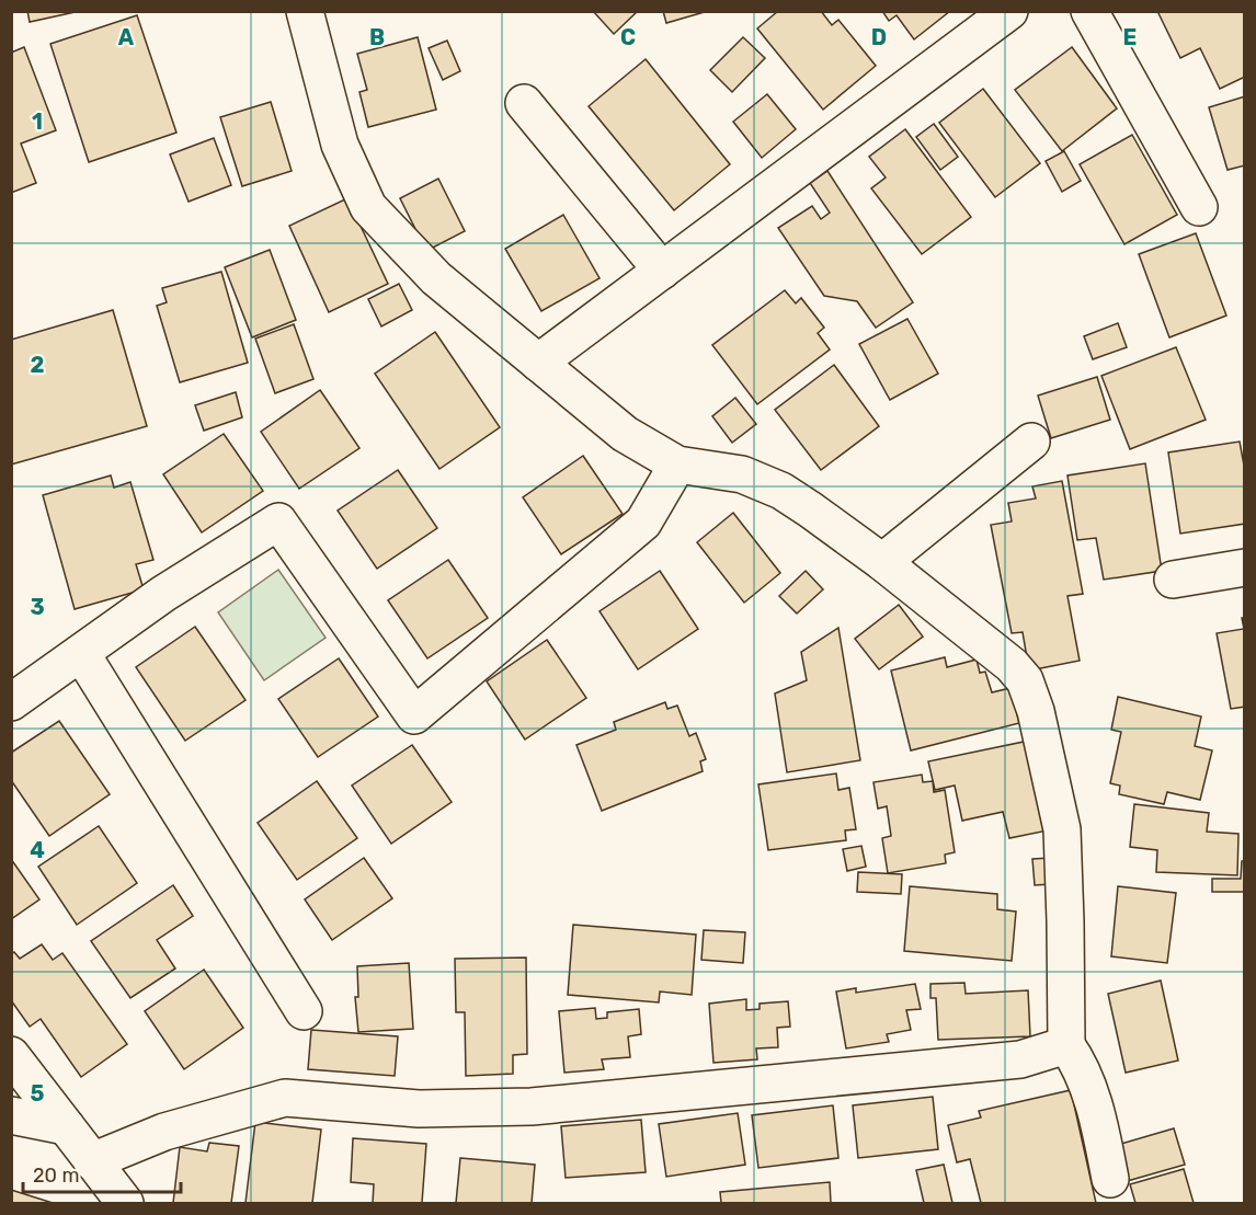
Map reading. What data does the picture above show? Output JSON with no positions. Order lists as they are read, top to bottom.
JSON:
{
  "scale_bar": "20 m",
  "grid": {
    "columns": [
      "A",
      "B",
      "C",
      "D",
      "E"
    ],
    "rows": [
      "1",
      "2",
      "3",
      "4",
      "5"
    ]
  }
}
